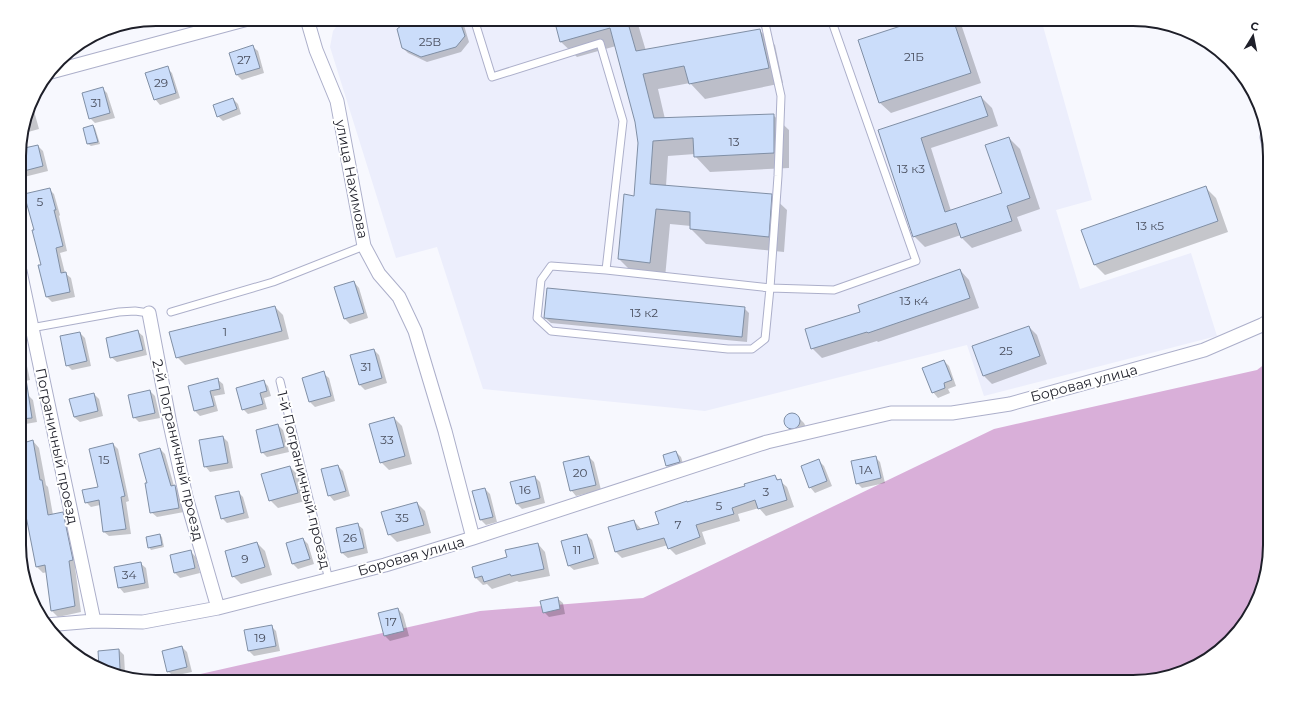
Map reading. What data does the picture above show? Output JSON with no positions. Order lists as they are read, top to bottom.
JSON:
{
  "streets": {
    "street": [
      "улица Нахимова",
      "Боровая улица",
      "Пограничный проезд",
      "2-й Пограничный проезд"
    ],
    "lane": ["1-й Пограничный проезд"]
  },
  "crossings": [
    ["улица Нахимова", "Боровая улица"],
    ["Боровая улица", "Пограничный проезд"],
    ["Боровая улица", "2-й Пограничный проезд"],
    ["Боровая улица", "1-й Пограничный проезд"]
  ],
  "house_numbers": [
    "25В",
    "21Б",
    "27",
    "29",
    "31",
    "13",
    "13 к3",
    "5",
    "13 к5",
    "13 к4",
    "13 к2",
    "1",
    "25",
    "31",
    "33",
    "15",
    "1А",
    "20",
    "16",
    "3",
    "5",
    "35",
    "7",
    "26",
    "11",
    "9",
    "34",
    "17",
    "19"
  ],
  "north": "top"
}
